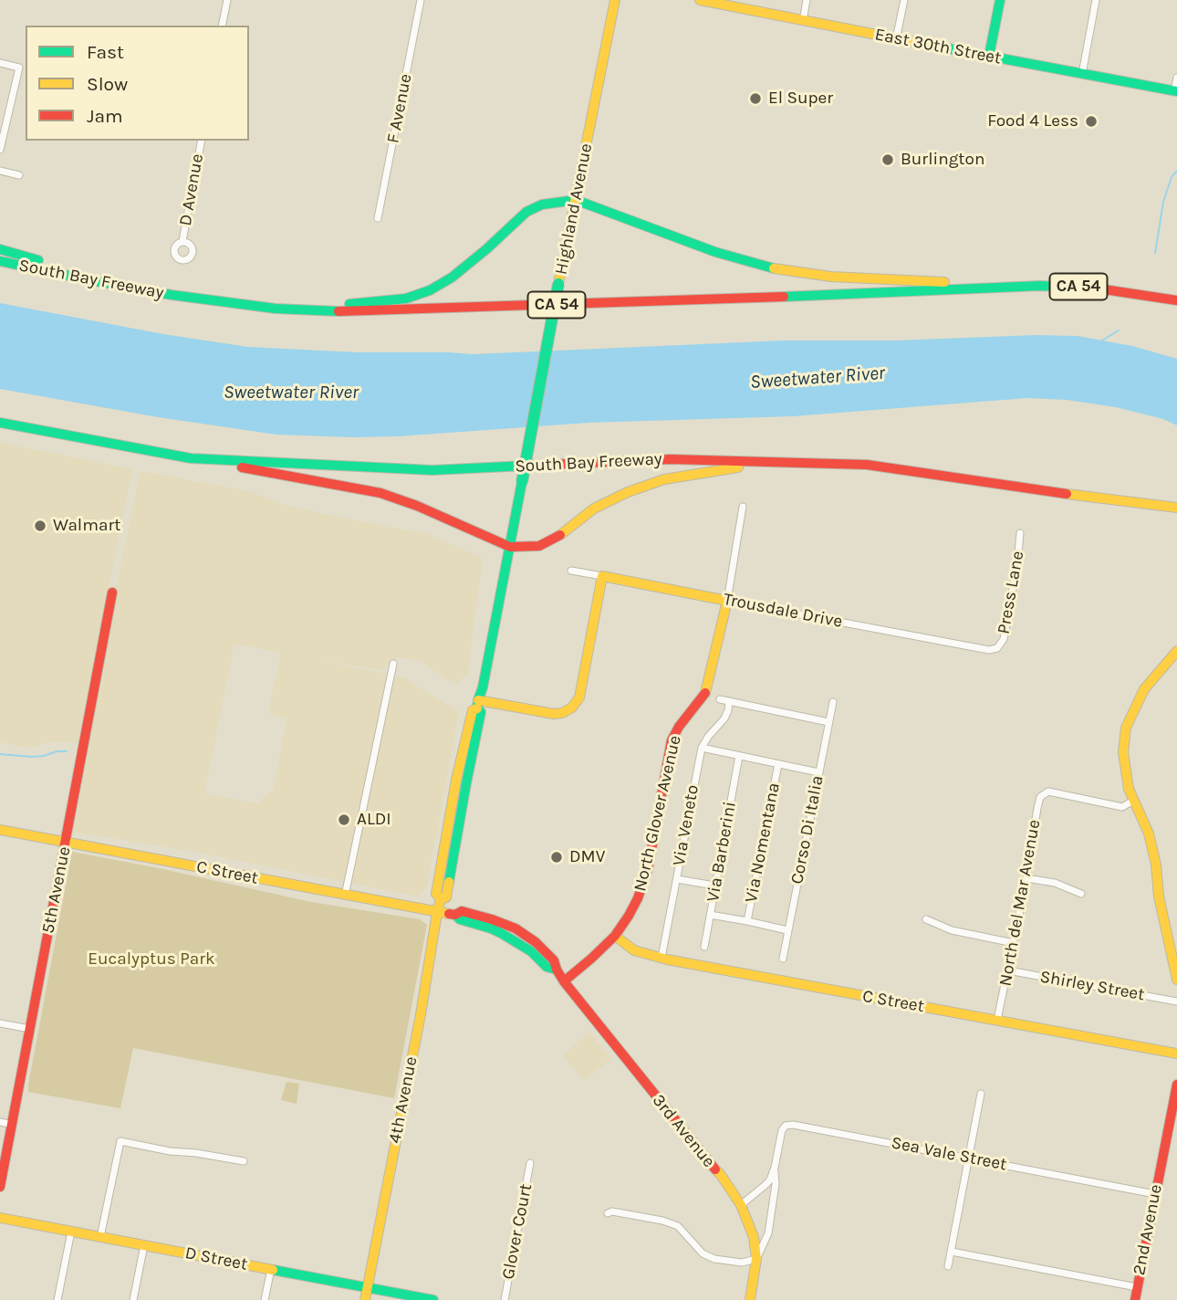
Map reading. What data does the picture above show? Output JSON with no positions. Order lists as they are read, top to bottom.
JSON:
{
  "streets": {
    "main road": [
      "East 30th Street",
      "Highland Avenue",
      "South Bay Freeway",
      "CA 54",
      "Trousdale Drive",
      "North Glover Avenue",
      "C Street",
      "5th Avenue",
      "4th Avenue",
      "3rd Avenue",
      "2nd Avenue",
      "D Street"
    ],
    "street": [
      "F Avenue",
      "D Avenue",
      "Press Lane",
      "Via Veneto",
      "Corso Di Italia",
      "Via Nomentana",
      "Via Barberini",
      "North del Mar Avenue",
      "Shirley Street",
      "Sea Vale Street",
      "Glover Court"
    ]
  },
  "crossings": [
    ["Highland Avenue", "4th Avenue"],
    ["Press Lane", "Trousdale Drive"],
    ["Trousdale Drive", "North Glover Avenue"],
    ["North Glover Avenue", "C Street"],
    ["North Glover Avenue", "3rd Avenue"],
    ["Via Veneto", "C Street"],
    ["C Street", "5th Avenue"],
    ["C Street", "North del Mar Avenue"],
    ["C Street", "4th Avenue"],
    ["C Street", "3rd Avenue"],
    ["North del Mar Avenue", "Shirley Street"],
    ["4th Avenue", "D Street"],
    ["3rd Avenue", "Sea Vale Street"],
    ["Sea Vale Street", "2nd Avenue"]
  ],
  "water": ["Sweetwater River"],
  "parks": ["Eucalyptus Park"],
  "places": [
    "El Super",
    "Food 4 Less",
    "Burlington",
    "Walmart",
    "ALDI",
    "DMV"
  ],
  "legend": ["Fast", "Slow", "Jam"]
}
